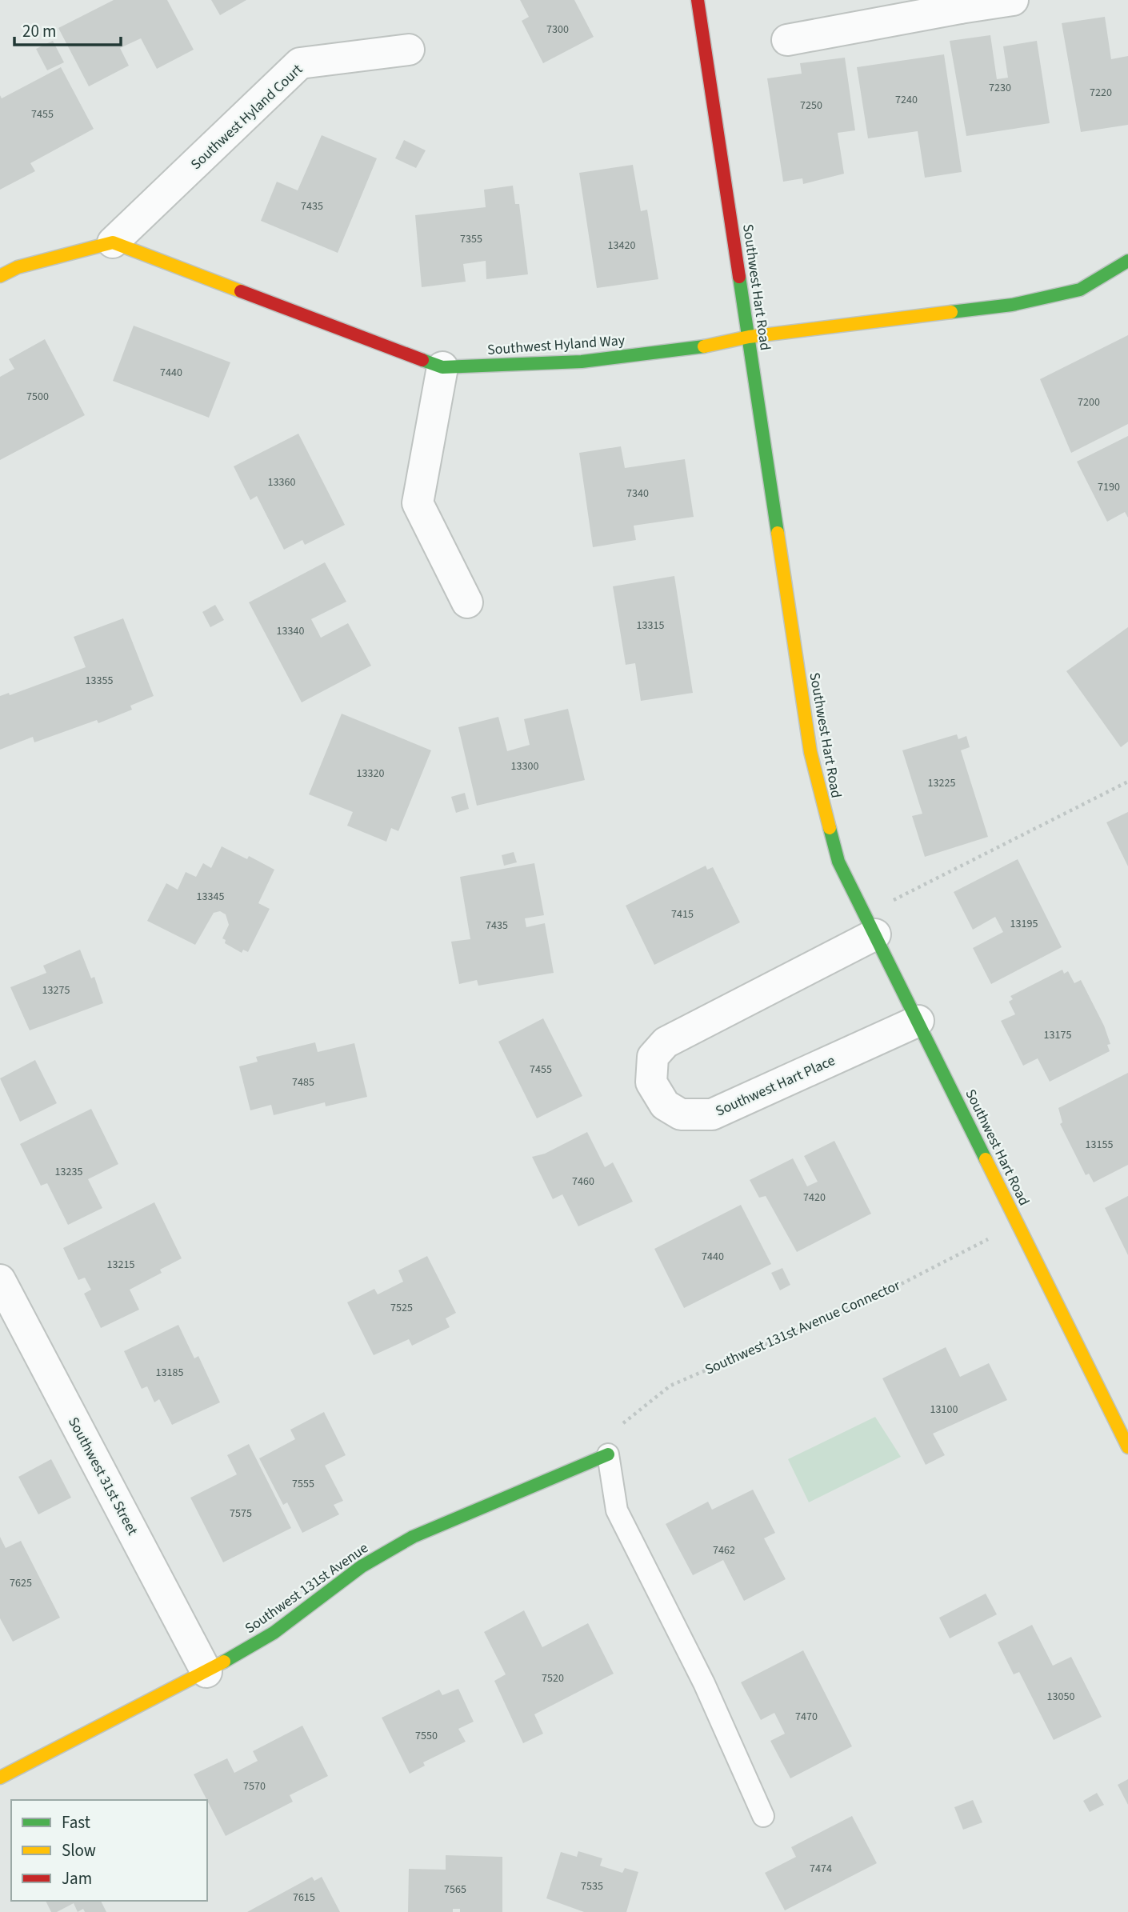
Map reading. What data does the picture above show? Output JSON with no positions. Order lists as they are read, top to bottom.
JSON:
{
  "streets": {
    "street": [
      "Southwest Hyland Court",
      "Southwest Hart Road",
      "Southwest Hyland Way",
      "Southwest Hart Place",
      "Southwest 31st Street",
      "Southwest 131st Avenue"
    ],
    "path": ["Southwest 131st Avenue Connector"]
  },
  "crossings": [
    ["Southwest Hyland Court", "Southwest Hyland Way"],
    ["Southwest Hart Road", "Southwest Hyland Way"],
    ["Southwest Hart Road", "Southwest Hart Place"],
    ["Southwest Hart Road", "Southwest 131st Avenue Connector"],
    ["Southwest 131st Avenue Connector", "Southwest 131st Avenue"],
    ["Southwest 31st Street", "Southwest 131st Avenue"]
  ],
  "house_numbers": [
    "7300",
    "7230",
    "7220",
    "7240",
    "7250",
    "7455",
    "7435",
    "7355",
    "13420",
    "7440",
    "7500",
    "7200",
    "13360",
    "7190",
    "7340",
    "13315",
    "13340",
    "13355",
    "13300",
    "13320",
    "13225",
    "13345",
    "7415",
    "13195",
    "7435",
    "13275",
    "13175",
    "7455",
    "7485",
    "13155",
    "13235",
    "7460",
    "7420",
    "7440",
    "13215",
    "7525",
    "13185",
    "13100",
    "7555",
    "7575",
    "7462",
    "7625",
    "7520",
    "13050",
    "7470",
    "7550",
    "7570",
    "7474",
    "7535",
    "7565",
    "7615"
  ],
  "legend": ["Fast", "Slow", "Jam"],
  "scale_bar": "20 m"
}
